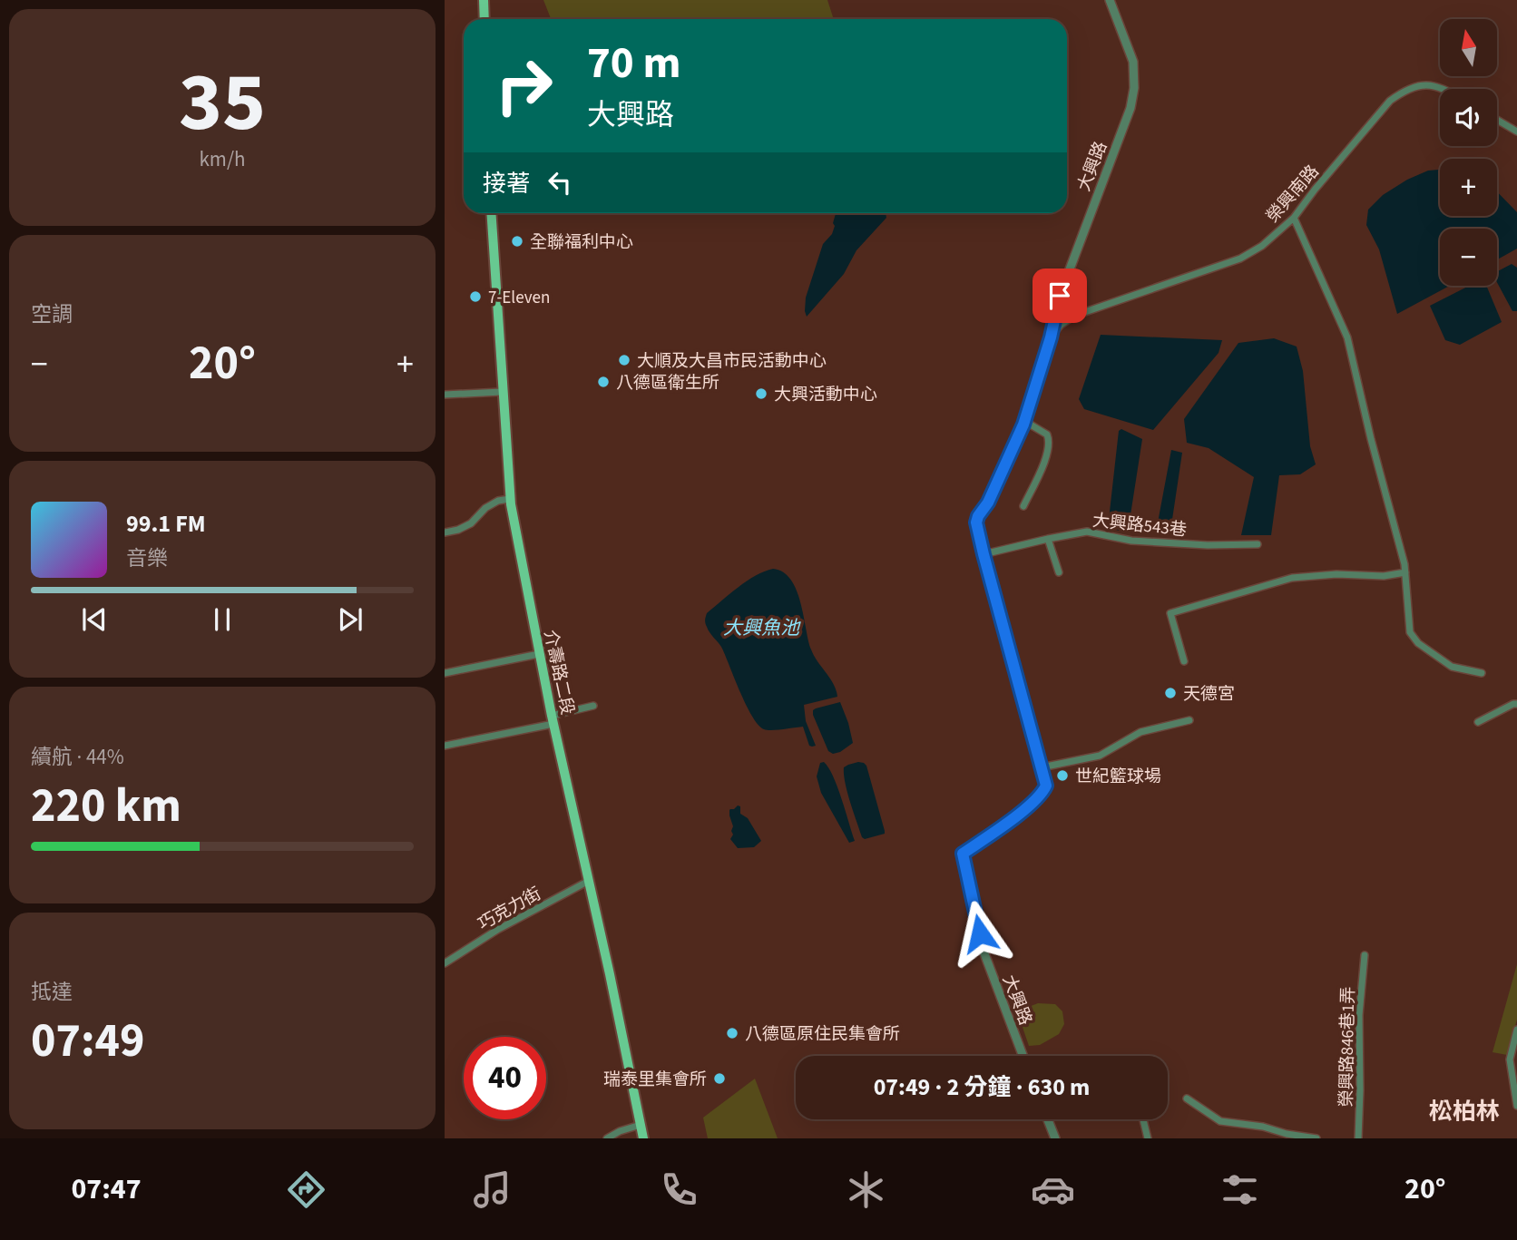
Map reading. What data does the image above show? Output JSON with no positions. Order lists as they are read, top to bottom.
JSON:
{
  "streets": {
    "main road": ["介壽路二段"],
    "street": [
      "大興路",
      "榮興南路",
      "大興路543巷",
      "巧克力街",
      "榮興路846巷1弄"
    ]
  },
  "crossings": [
    ["大興路", "榮興南路"],
    ["大興路", "大興路543巷"],
    ["介壽路二段", "巧克力街"]
  ],
  "districts": ["松柏林"],
  "water": ["大興魚池"],
  "places": [
    "全聯福利中心",
    "7-Eleven",
    "大順及大昌市民活動中心",
    "八德區衛生所",
    "大興活動中心",
    "天德宮",
    "世紀籃球場",
    "八德區原住民集會所",
    "瑞泰里集會所"
  ],
  "north": "top",
  "page": {
    "tile": [
      ["35", "km/h"],
      "空調",
      ["續航 · 44%", "220 km"],
      ["抵達", "07:49"]
    ],
    "map_buttons": ["+", "−"],
    "turn": ["70 m", "大興路"],
    "then": "接著",
    "heat": ["−", "20°", "+"],
    "song": ["99.1 FM", "音樂"],
    "limit": "40",
    "trip": "07:49 · 2 分鐘 · 630 m",
    "tabs": ["07:47", "20°"]
  }
}
